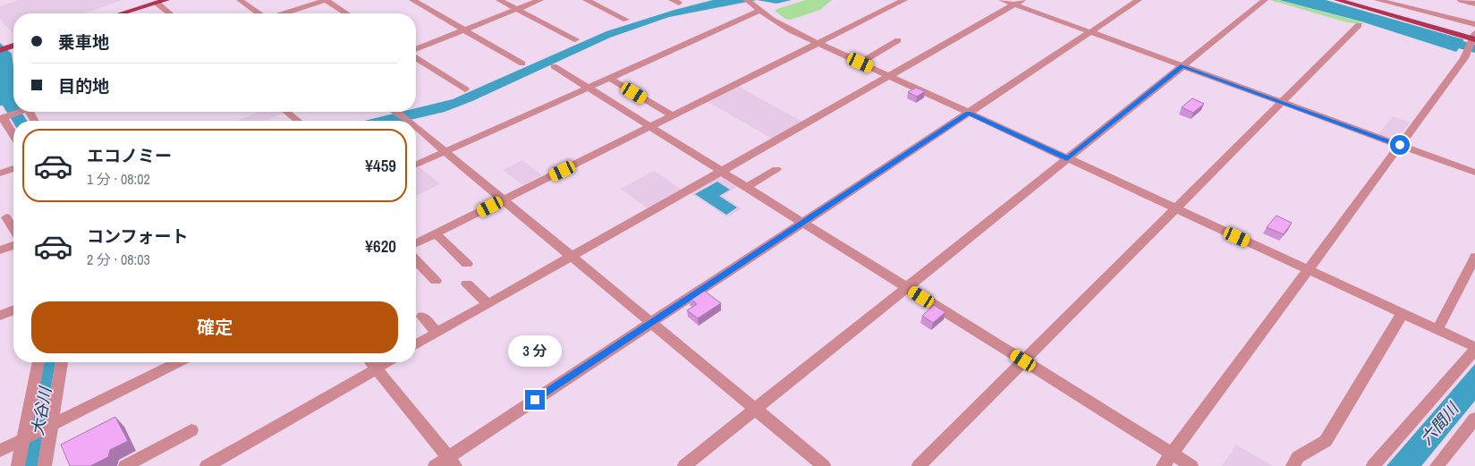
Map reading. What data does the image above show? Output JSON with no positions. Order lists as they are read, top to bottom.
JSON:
{
  "water": ["大谷川", "六間川"],
  "page": {
    "banner": ["乗車地", "目的地"],
    "list": [
      {
        "name": "エコノミー",
        "note": "1 分 · 08:02",
        "value": "¥459"
      },
      {
        "name": "コンフォート",
        "note": "2 分 · 08:03",
        "value": "¥620"
      }
    ],
    "buttons": "確定",
    "bubble": "3 分"
  }
}
